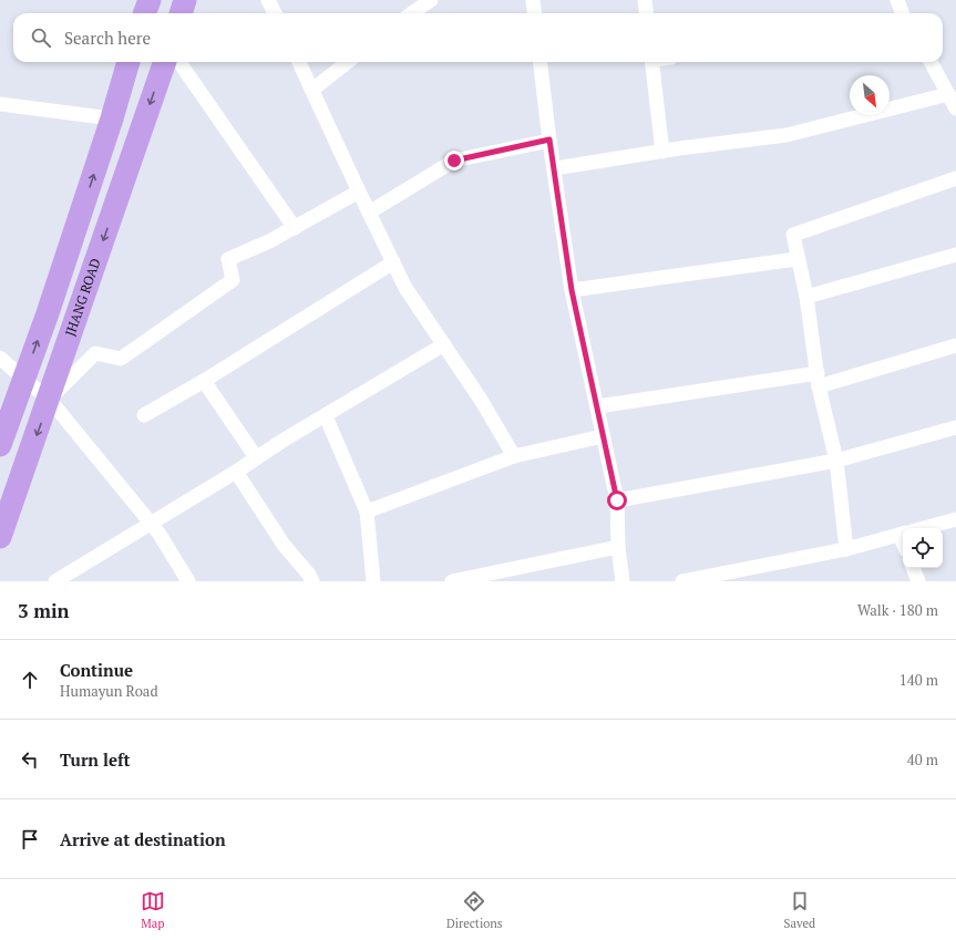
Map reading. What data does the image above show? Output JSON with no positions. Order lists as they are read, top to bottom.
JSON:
{
  "streets": {
    "highway": ["JHANG ROAD"]
  },
  "north": "bottom right",
  "page": {
    "search": "Search here",
    "heading": ["3 min", "Walk · 180 m"],
    "list": [
      ["Continue", "Humayun Road", "140 m"],
      ["Turn left", "40 m"],
      "Arrive at destination"
    ],
    "nav": ["Map", "Directions", "Saved"]
  }
}
